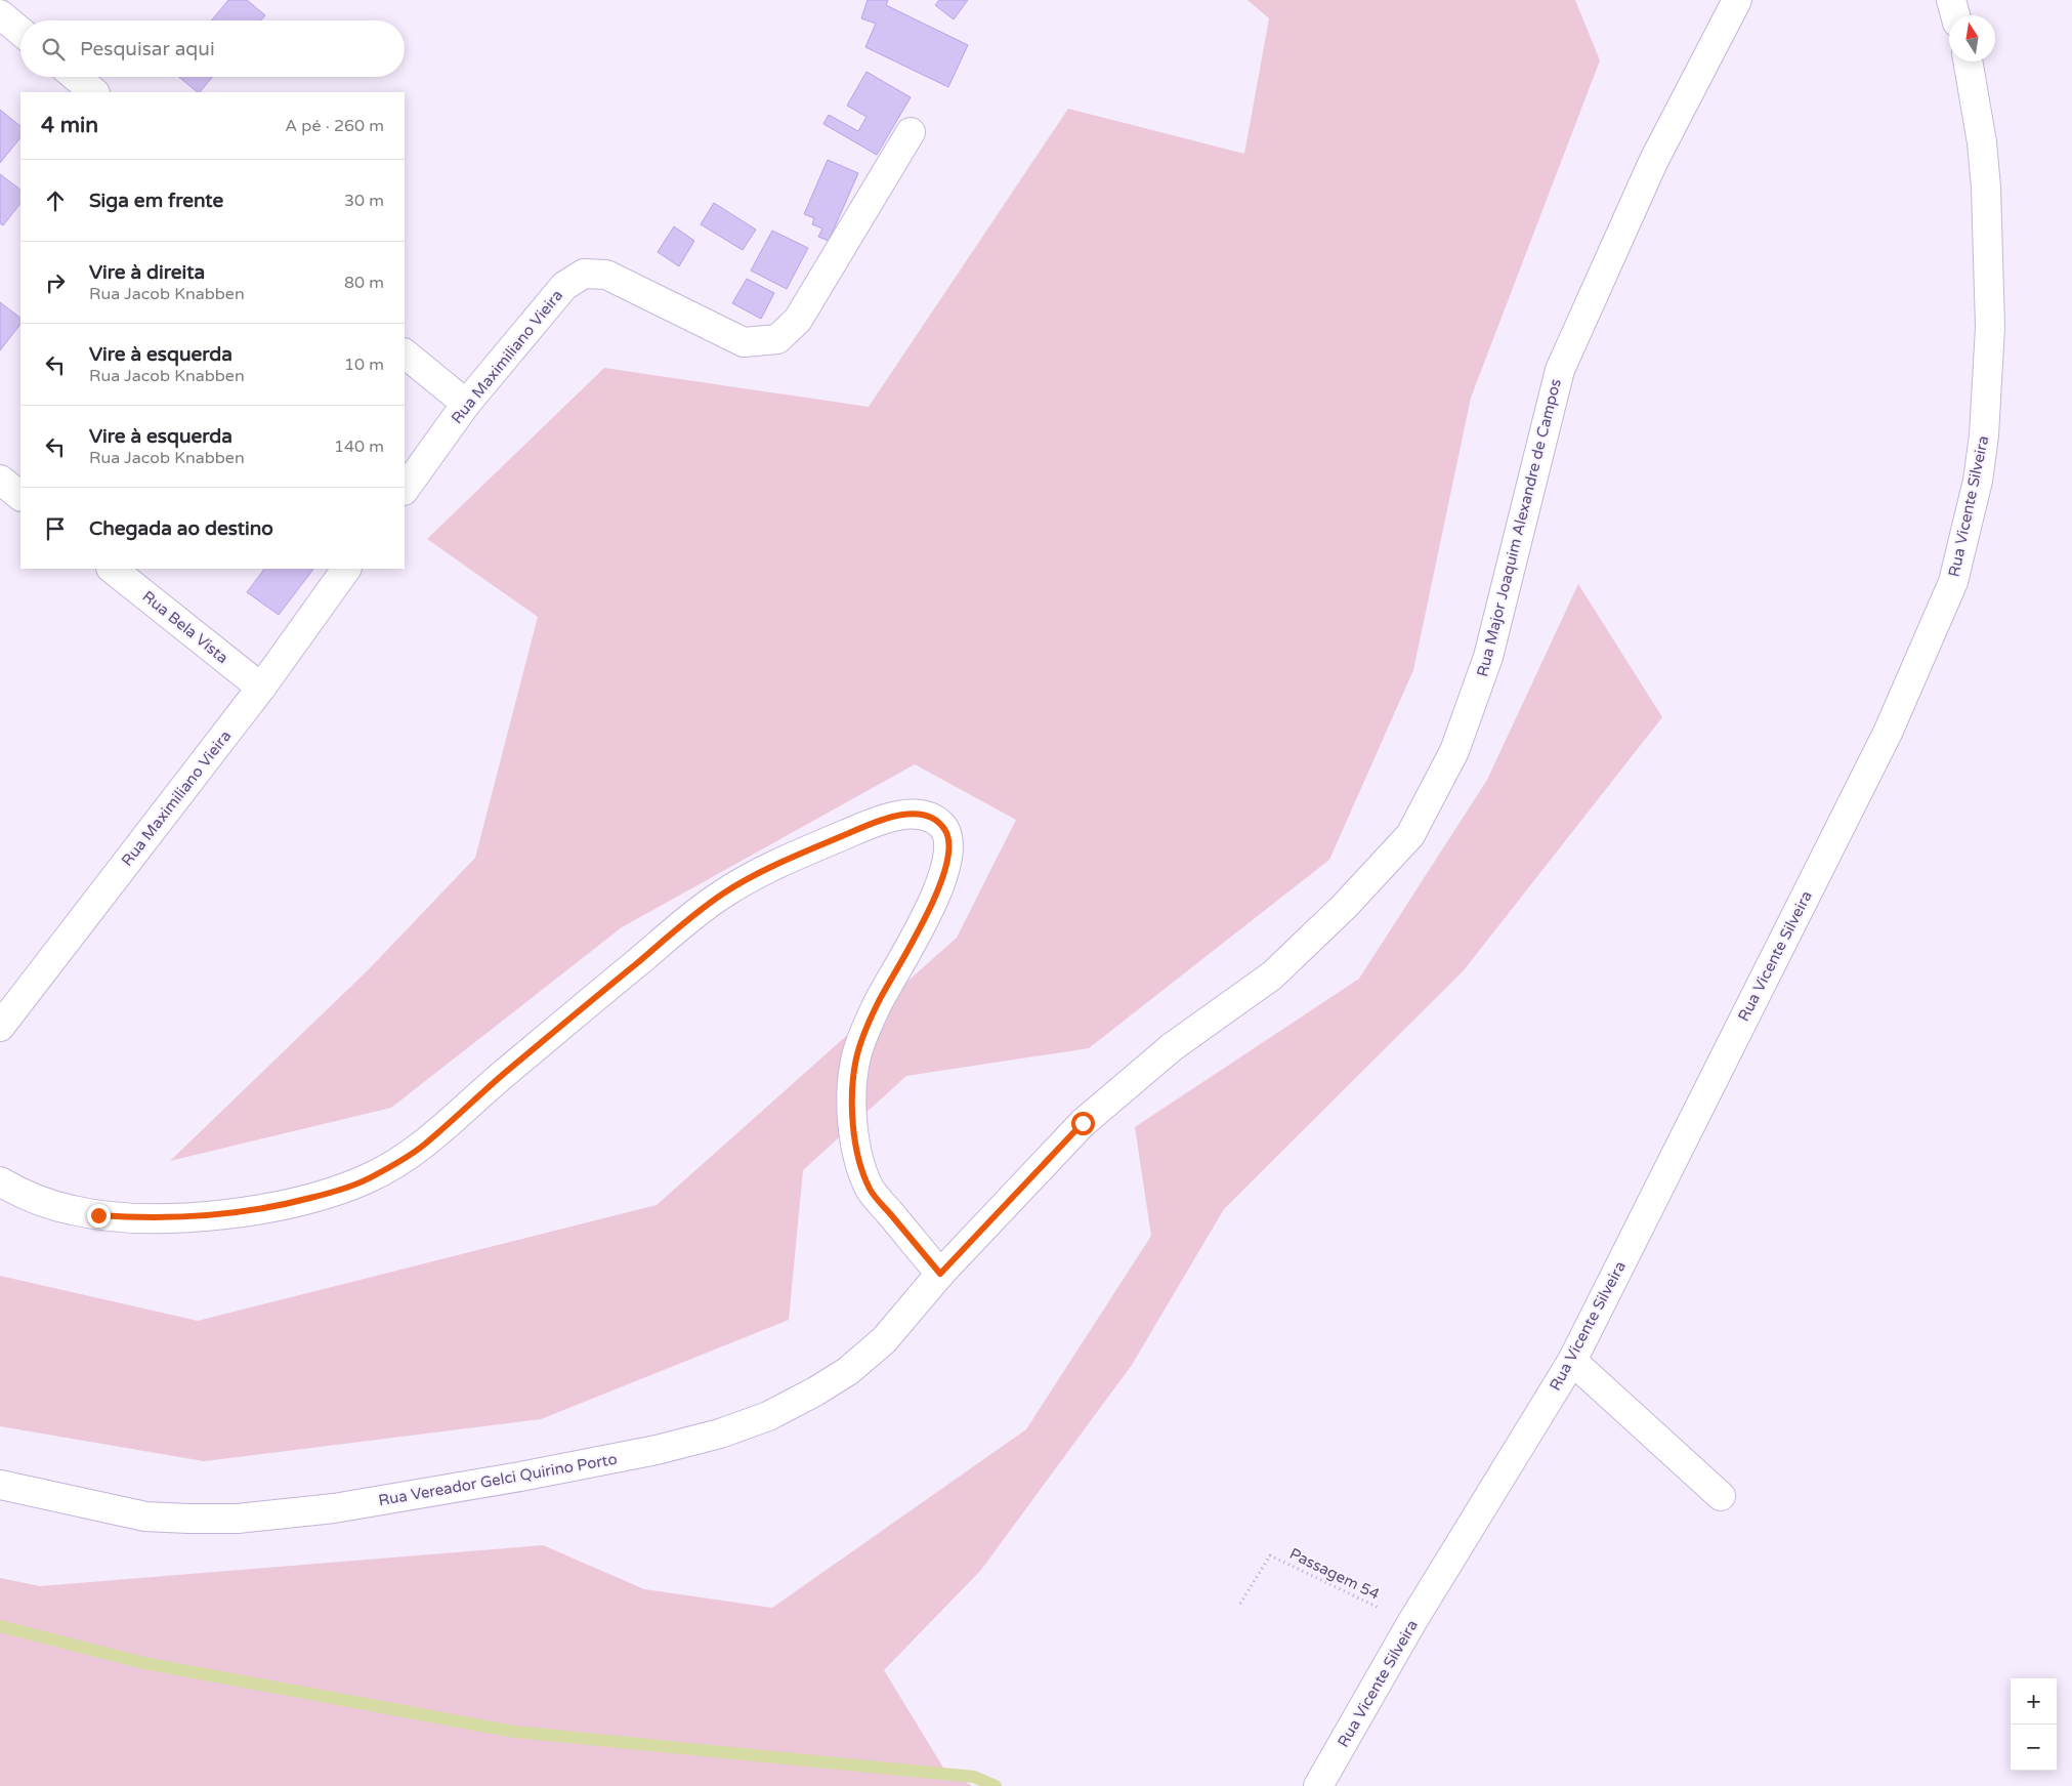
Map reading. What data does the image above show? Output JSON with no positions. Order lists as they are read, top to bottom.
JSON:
{
  "streets": {
    "street": [
      "Rua Maximiliano Vieira",
      "Rua Vicente Silveira",
      "Rua Major Joaquim Alexandre de Campos",
      "Rua Bela Vista",
      "Rua Vereador Gelci Quirino Porto"
    ],
    "path": ["Passagem 54"]
  },
  "crossings": [
    ["Rua Maximiliano Vieira", "Rua Bela Vista"],
    ["Rua Vicente Silveira", "Passagem 54"],
    ["Rua Major Joaquim Alexandre de Campos", "Rua Vereador Gelci Quirino Porto"]
  ],
  "north": "top",
  "page": {
    "search": "Pesquisar aqui",
    "heading": ["4 min", "A pé · 260 m"],
    "list": [
      ["Siga em frente", "30 m"],
      ["Vire à direita", "Rua Jacob Knabben", "80 m"],
      ["Vire à esquerda", "Rua Jacob Knabben", "10 m"],
      ["Vire à esquerda", "Rua Jacob Knabben", "140 m"],
      "Chegada ao destino"
    ],
    "map_buttons": ["+", "−"]
  }
}
